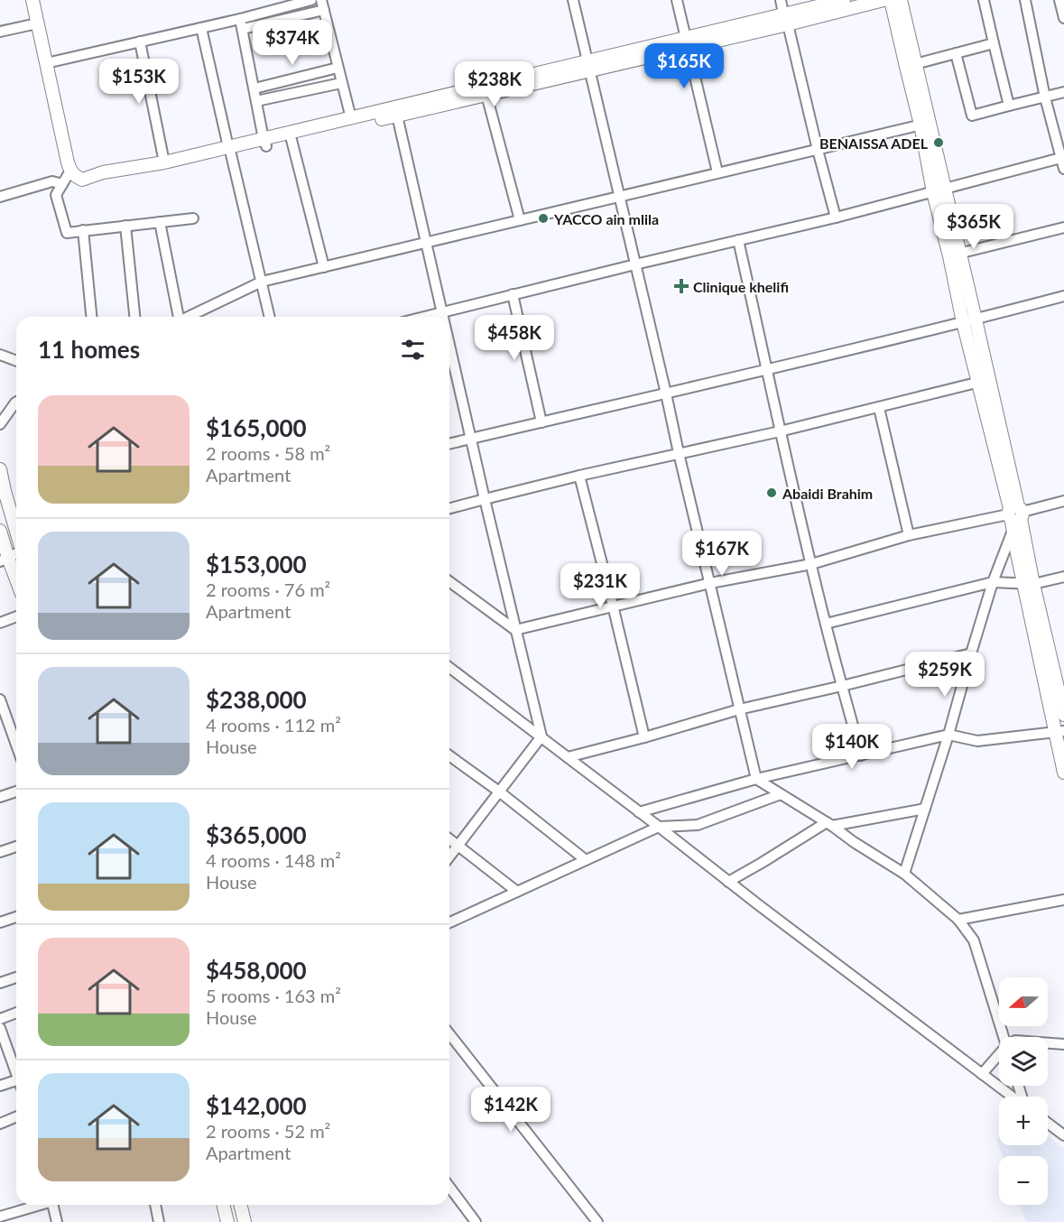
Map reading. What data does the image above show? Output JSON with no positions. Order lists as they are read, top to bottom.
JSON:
{
  "places": {
    "other": ["BENAISSA ADEL", "YACCO ain mlila", "Abaidi Brahim"],
    "health": ["Clinique khelifi"]
  },
  "north": "left",
  "page": {
    "price": [
      "$374K",
      "$165K",
      "$153K",
      "$238K",
      "$365K",
      "$458K",
      "$167K",
      "$231K",
      "$259K",
      "$140K",
      "$142K"
    ],
    "heading": "11 homes",
    "list": [
      {
        "name": "$165,000",
        "note": "2 rooms · 58 m² · Apartment"
      },
      {
        "name": "$153,000",
        "note": "2 rooms · 76 m² · Apartment"
      },
      {
        "name": "$238,000",
        "note": "4 rooms · 112 m² · House"
      },
      {
        "name": "$365,000",
        "note": "4 rooms · 148 m² · House"
      },
      {
        "name": "$458,000",
        "note": "5 rooms · 163 m² · House"
      },
      {
        "name": "$142,000",
        "note": "2 rooms · 52 m² · Apartment"
      }
    ],
    "map_buttons": ["+", "−"]
  }
}
